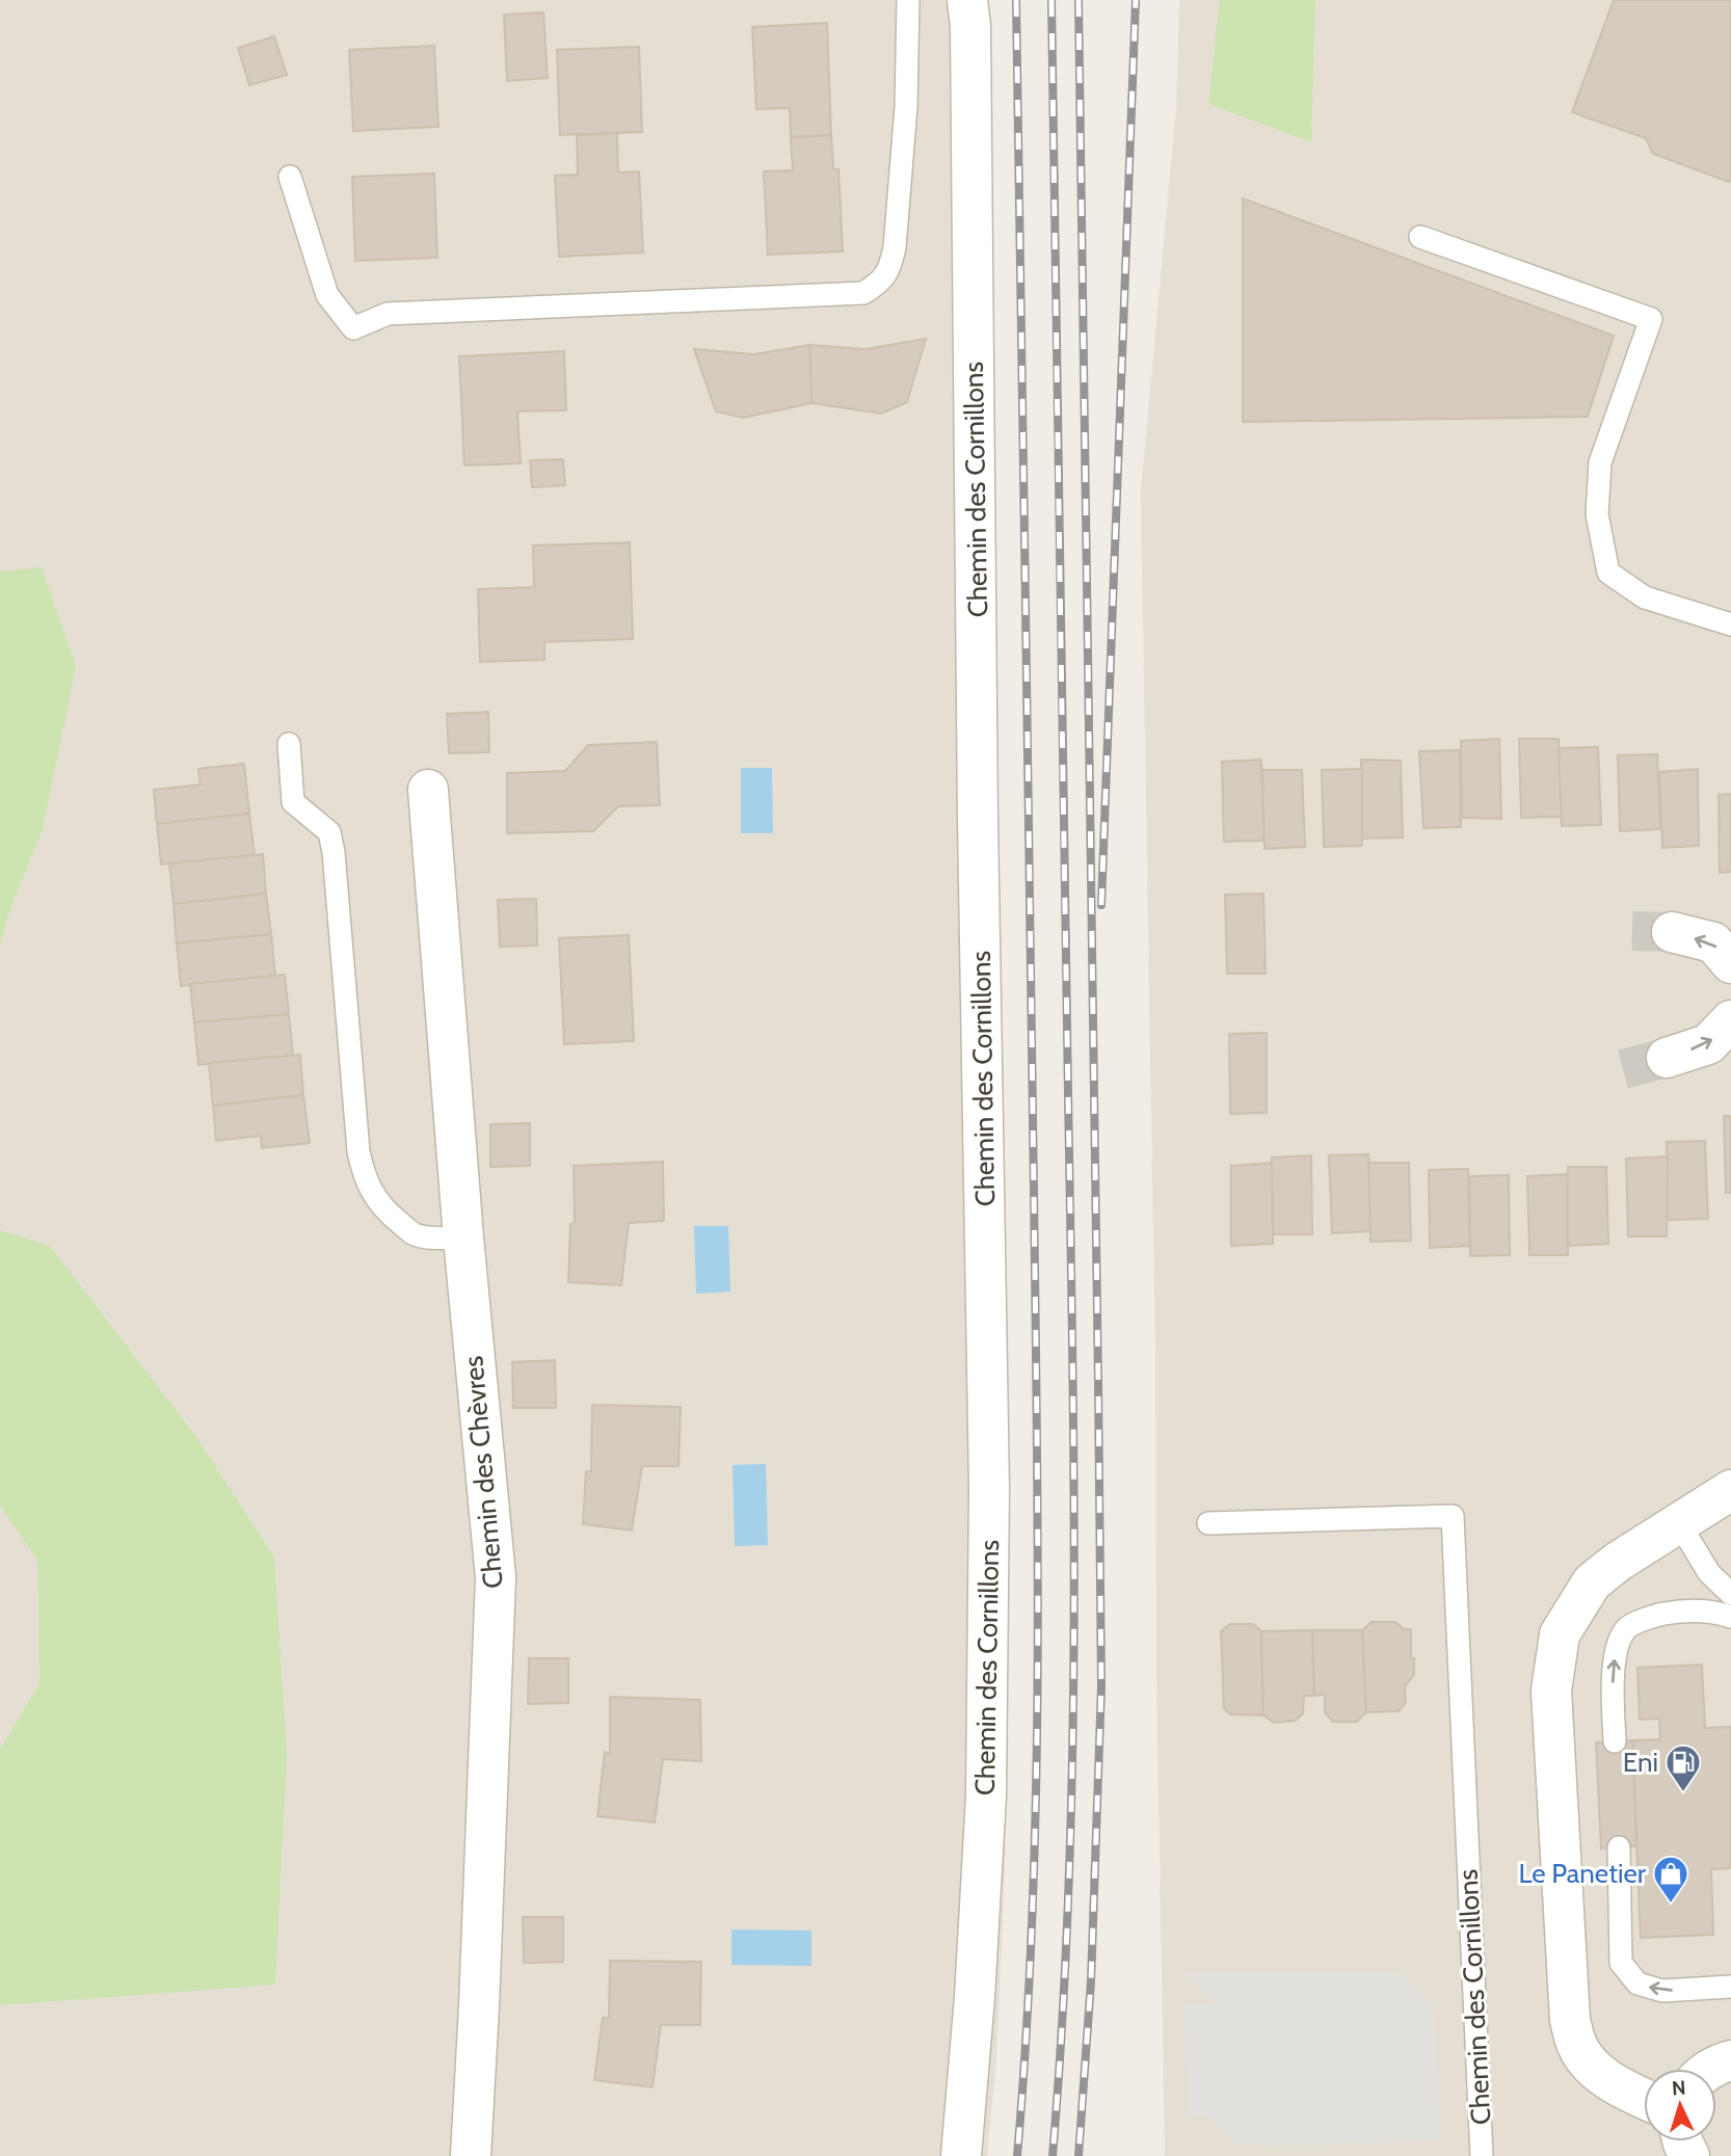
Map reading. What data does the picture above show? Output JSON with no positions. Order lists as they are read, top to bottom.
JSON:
{
  "streets": {
    "street": ["Chemin des Cornillons", "Chemin des Chèvres"]
  },
  "places": {
    "fuel station": ["Eni"],
    "shop": ["Le Panetier"]
  },
  "north": "top"
}
